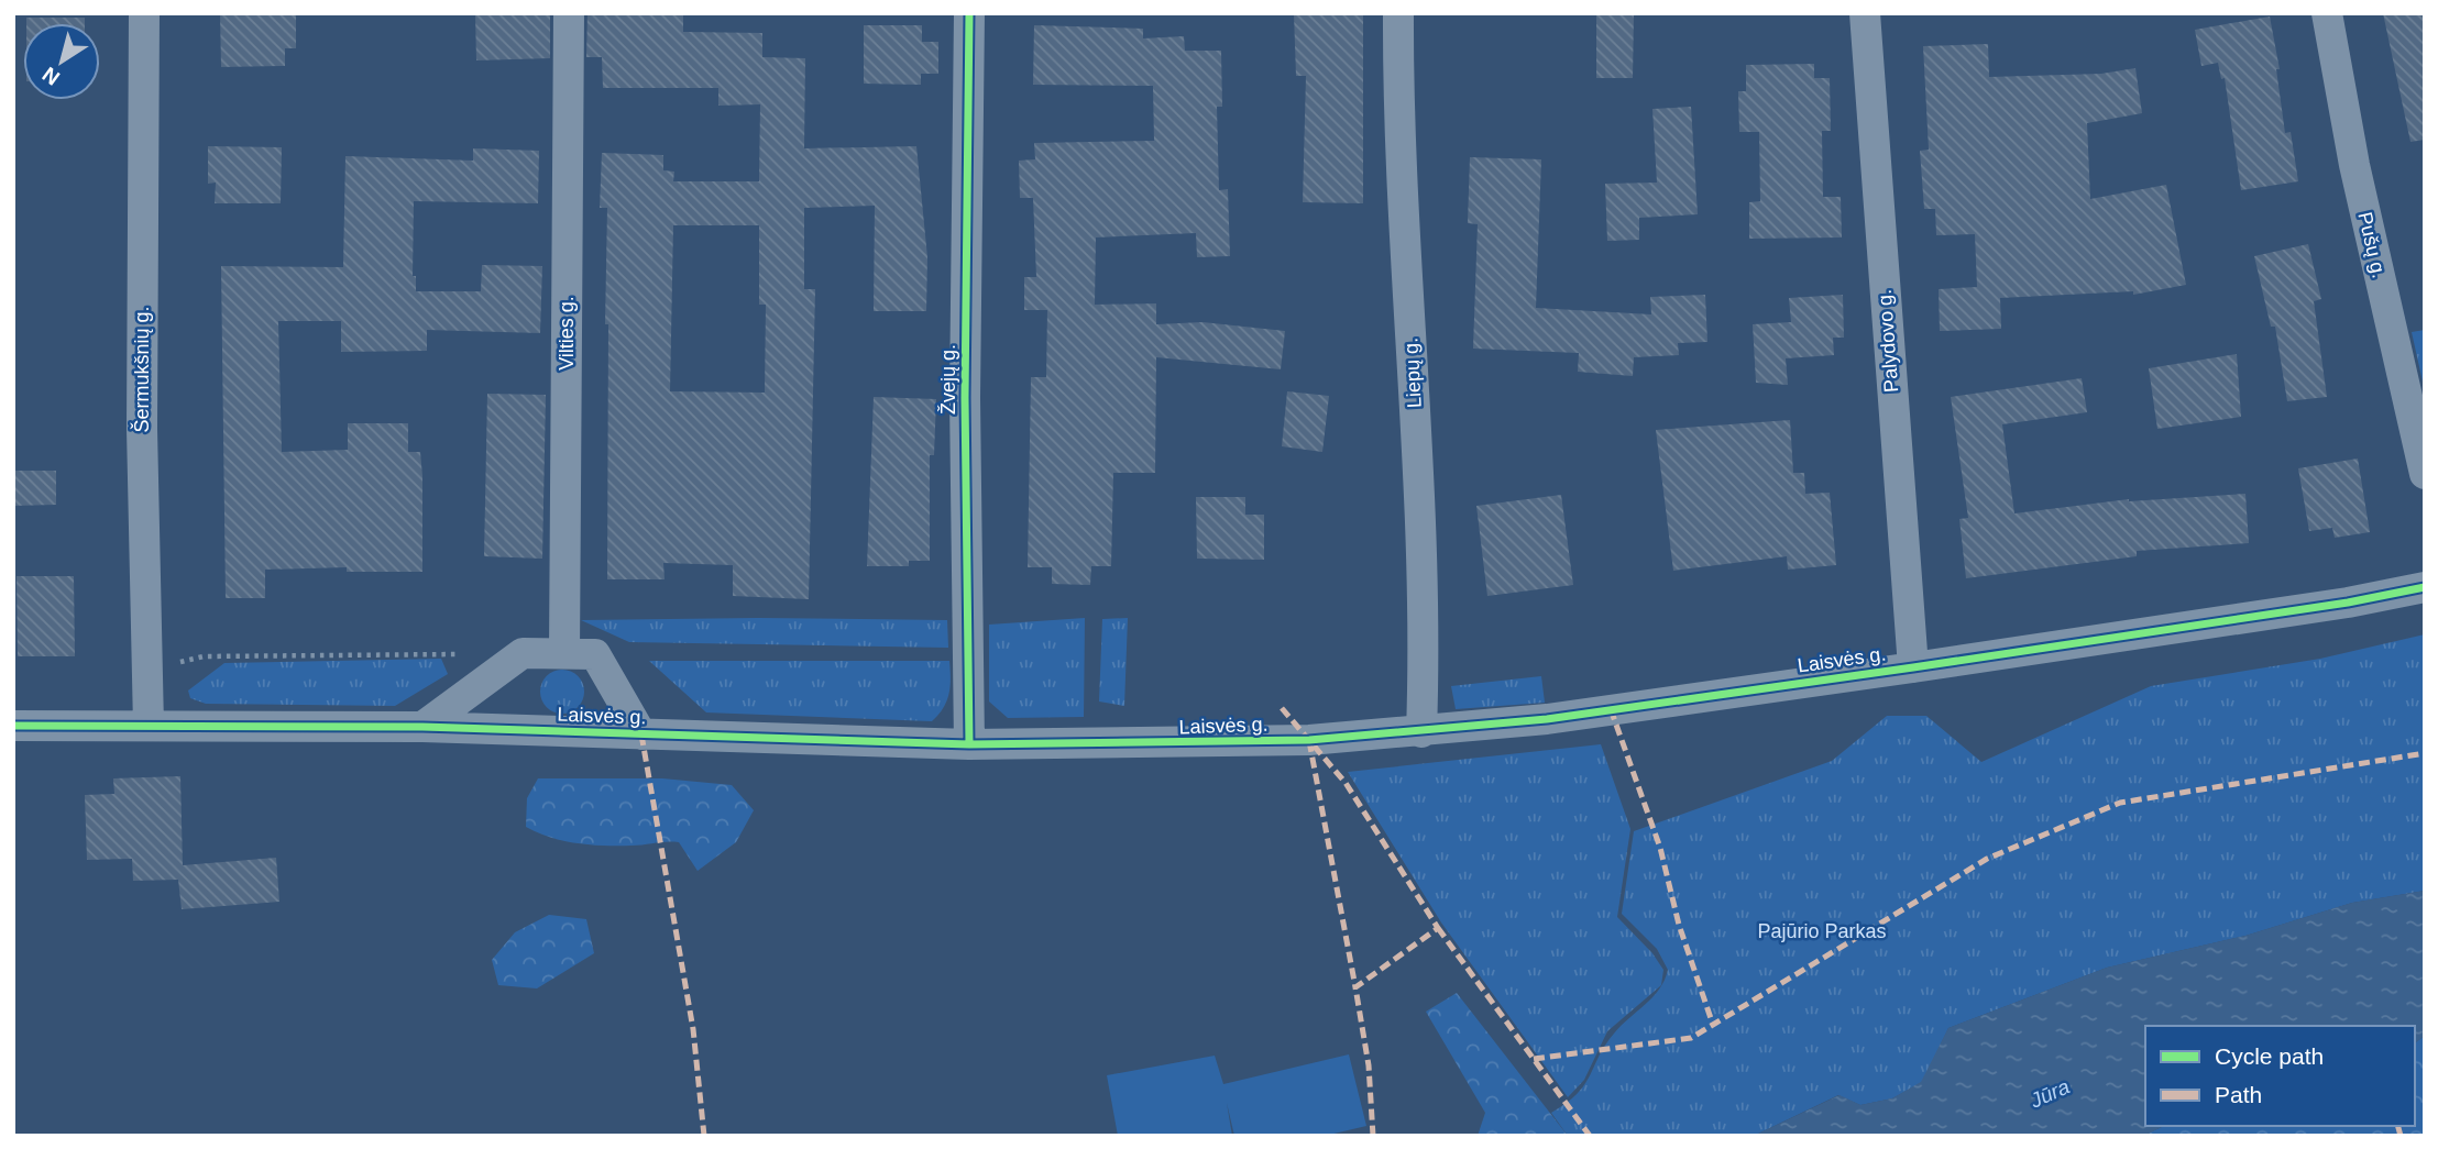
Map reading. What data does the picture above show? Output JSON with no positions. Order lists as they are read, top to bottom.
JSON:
{
  "streets": {
    "street": [
      "Pušų g.",
      "Vilties g.",
      "Palydovo g.",
      "Šermukšnių g.",
      "Liepų g.",
      "Žvejų g.",
      "Laisvės g."
    ]
  },
  "crossings": [
    ["Palydovo g.", "Laisvės g."],
    ["Šermukšnių g.", "Laisvės g."],
    ["Liepų g.", "Laisvės g."],
    ["Žvejų g.", "Laisvės g."]
  ],
  "water": ["Jūra"],
  "parks": ["Pajūrio Parkas"],
  "legend": ["Cycle path", "Path"],
  "north": "bottom left"
}
